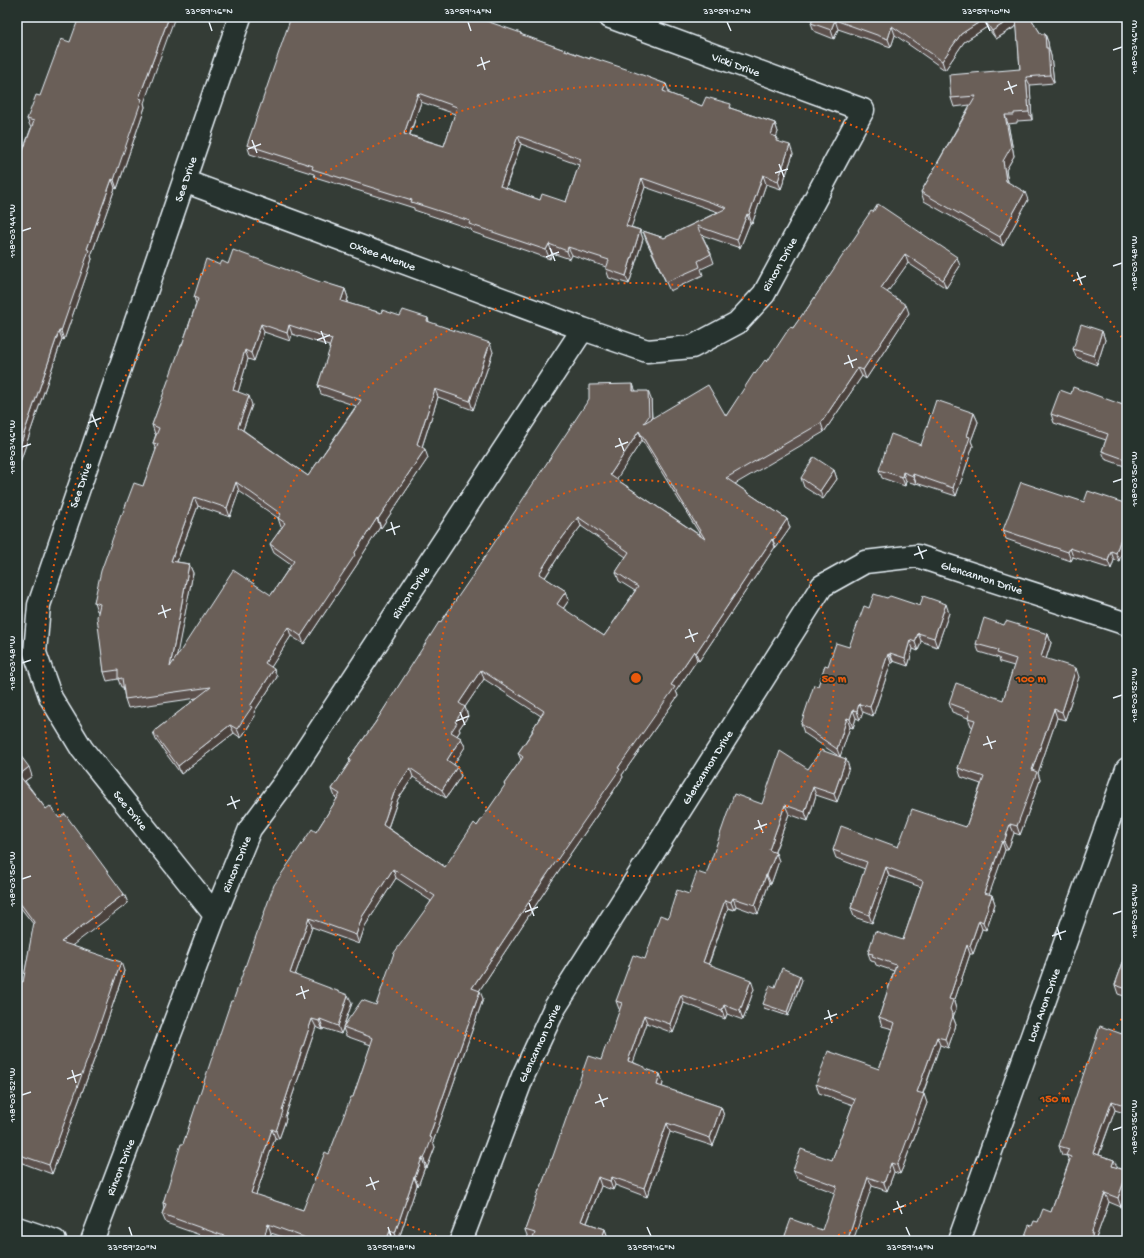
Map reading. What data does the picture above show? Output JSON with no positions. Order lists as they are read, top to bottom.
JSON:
{
  "streets": {
    "street": [
      "Vicki Drive",
      "See Drive",
      "Oxsee Avenue",
      "Rincon Drive",
      "Glencannon Drive",
      "Loch Avon Drive"
    ]
  },
  "crossings": [
    ["Vicki Drive", "Rincon Drive"],
    ["See Drive", "Oxsee Avenue"],
    ["See Drive", "Rincon Drive"],
    ["Oxsee Avenue", "Rincon Drive"]
  ],
  "coordinates": [
    "33°59'16\"N",
    "33°59'14\"N",
    "33°59'12\"N",
    "33°59'10\"N",
    "118°03'46\"W",
    "118°03'44\"W",
    "118°03'48\"W",
    "118°03'50\"W",
    "118°03'52\"W",
    "118°03'54\"W",
    "118°03'56\"W",
    "33°59'20\"N",
    "33°59'18\"N"
  ],
  "rings": ["50 m", "100 m", "150 m"]
}
